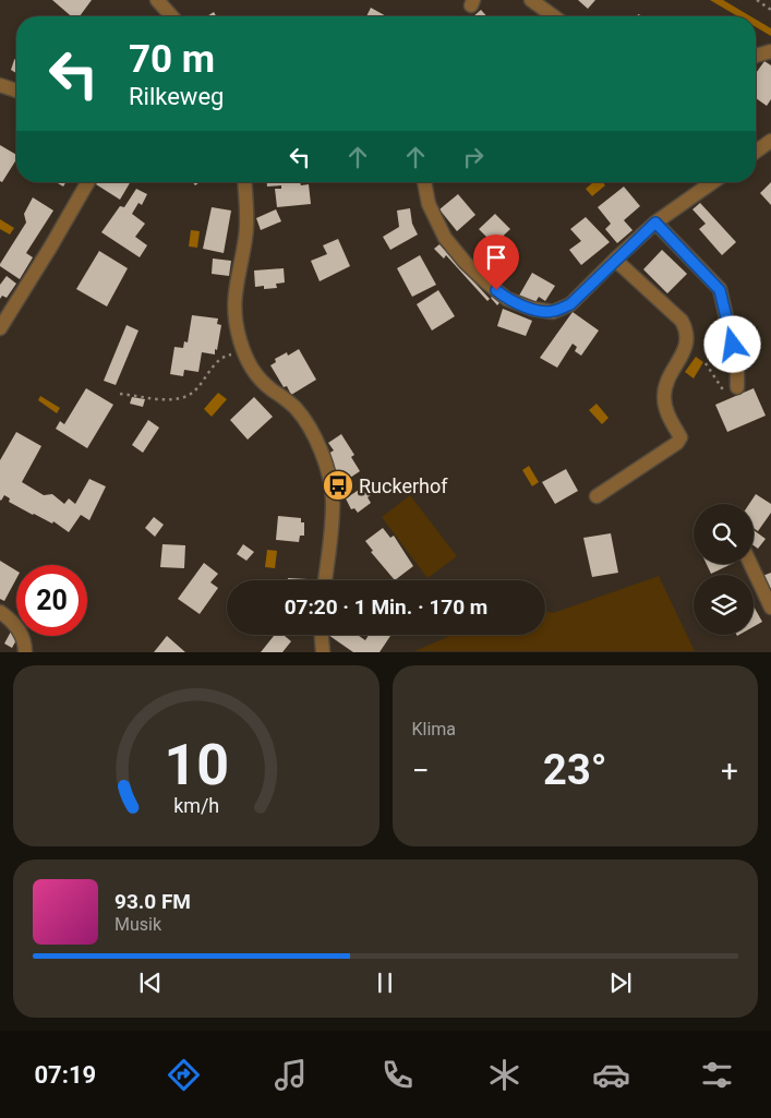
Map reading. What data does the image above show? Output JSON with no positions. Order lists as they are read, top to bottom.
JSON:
{
  "places": {
    "bus stop": ["Ruckerhof"]
  },
  "page": {
    "turn": ["70 m", "Rilkeweg"],
    "limit": "20",
    "trip": "07:20 · 1 Min. · 170 m",
    "tile": "Klima",
    "heat": ["−", "23°", "+"],
    "song": ["93.0 FM", "Musik"],
    "tabs": "07:19",
    "gauge": ["10", "km/h"]
  }
}
